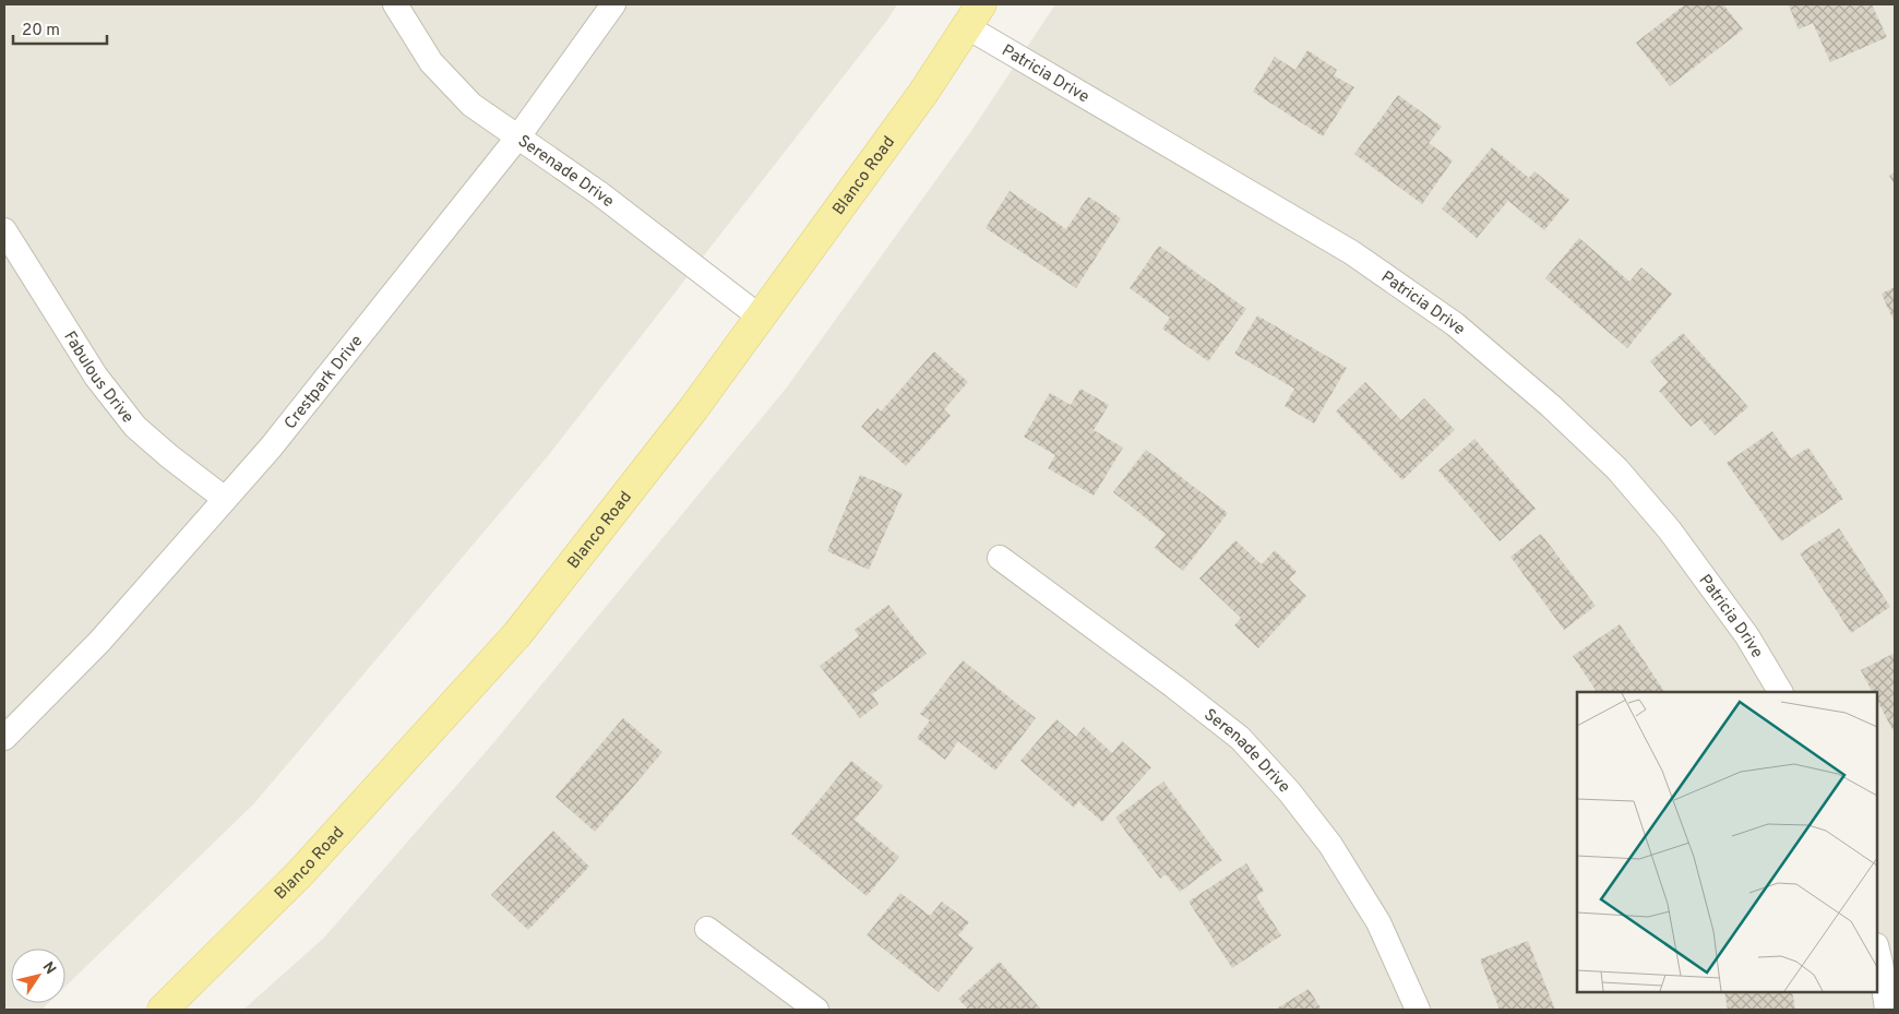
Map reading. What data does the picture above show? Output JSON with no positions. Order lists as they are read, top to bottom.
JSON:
{
  "streets": {
    "main road": ["Blanco Road"],
    "street": [
      "Patricia Drive",
      "Serenade Drive",
      "Fabulous Drive",
      "Crestpark Drive"
    ]
  },
  "crossings": [
    ["Patricia Drive", "Blanco Road"],
    ["Serenade Drive", "Blanco Road"],
    ["Serenade Drive", "Crestpark Drive"],
    ["Fabulous Drive", "Crestpark Drive"]
  ],
  "scale_bar": "20 m",
  "north": "top right"
}
